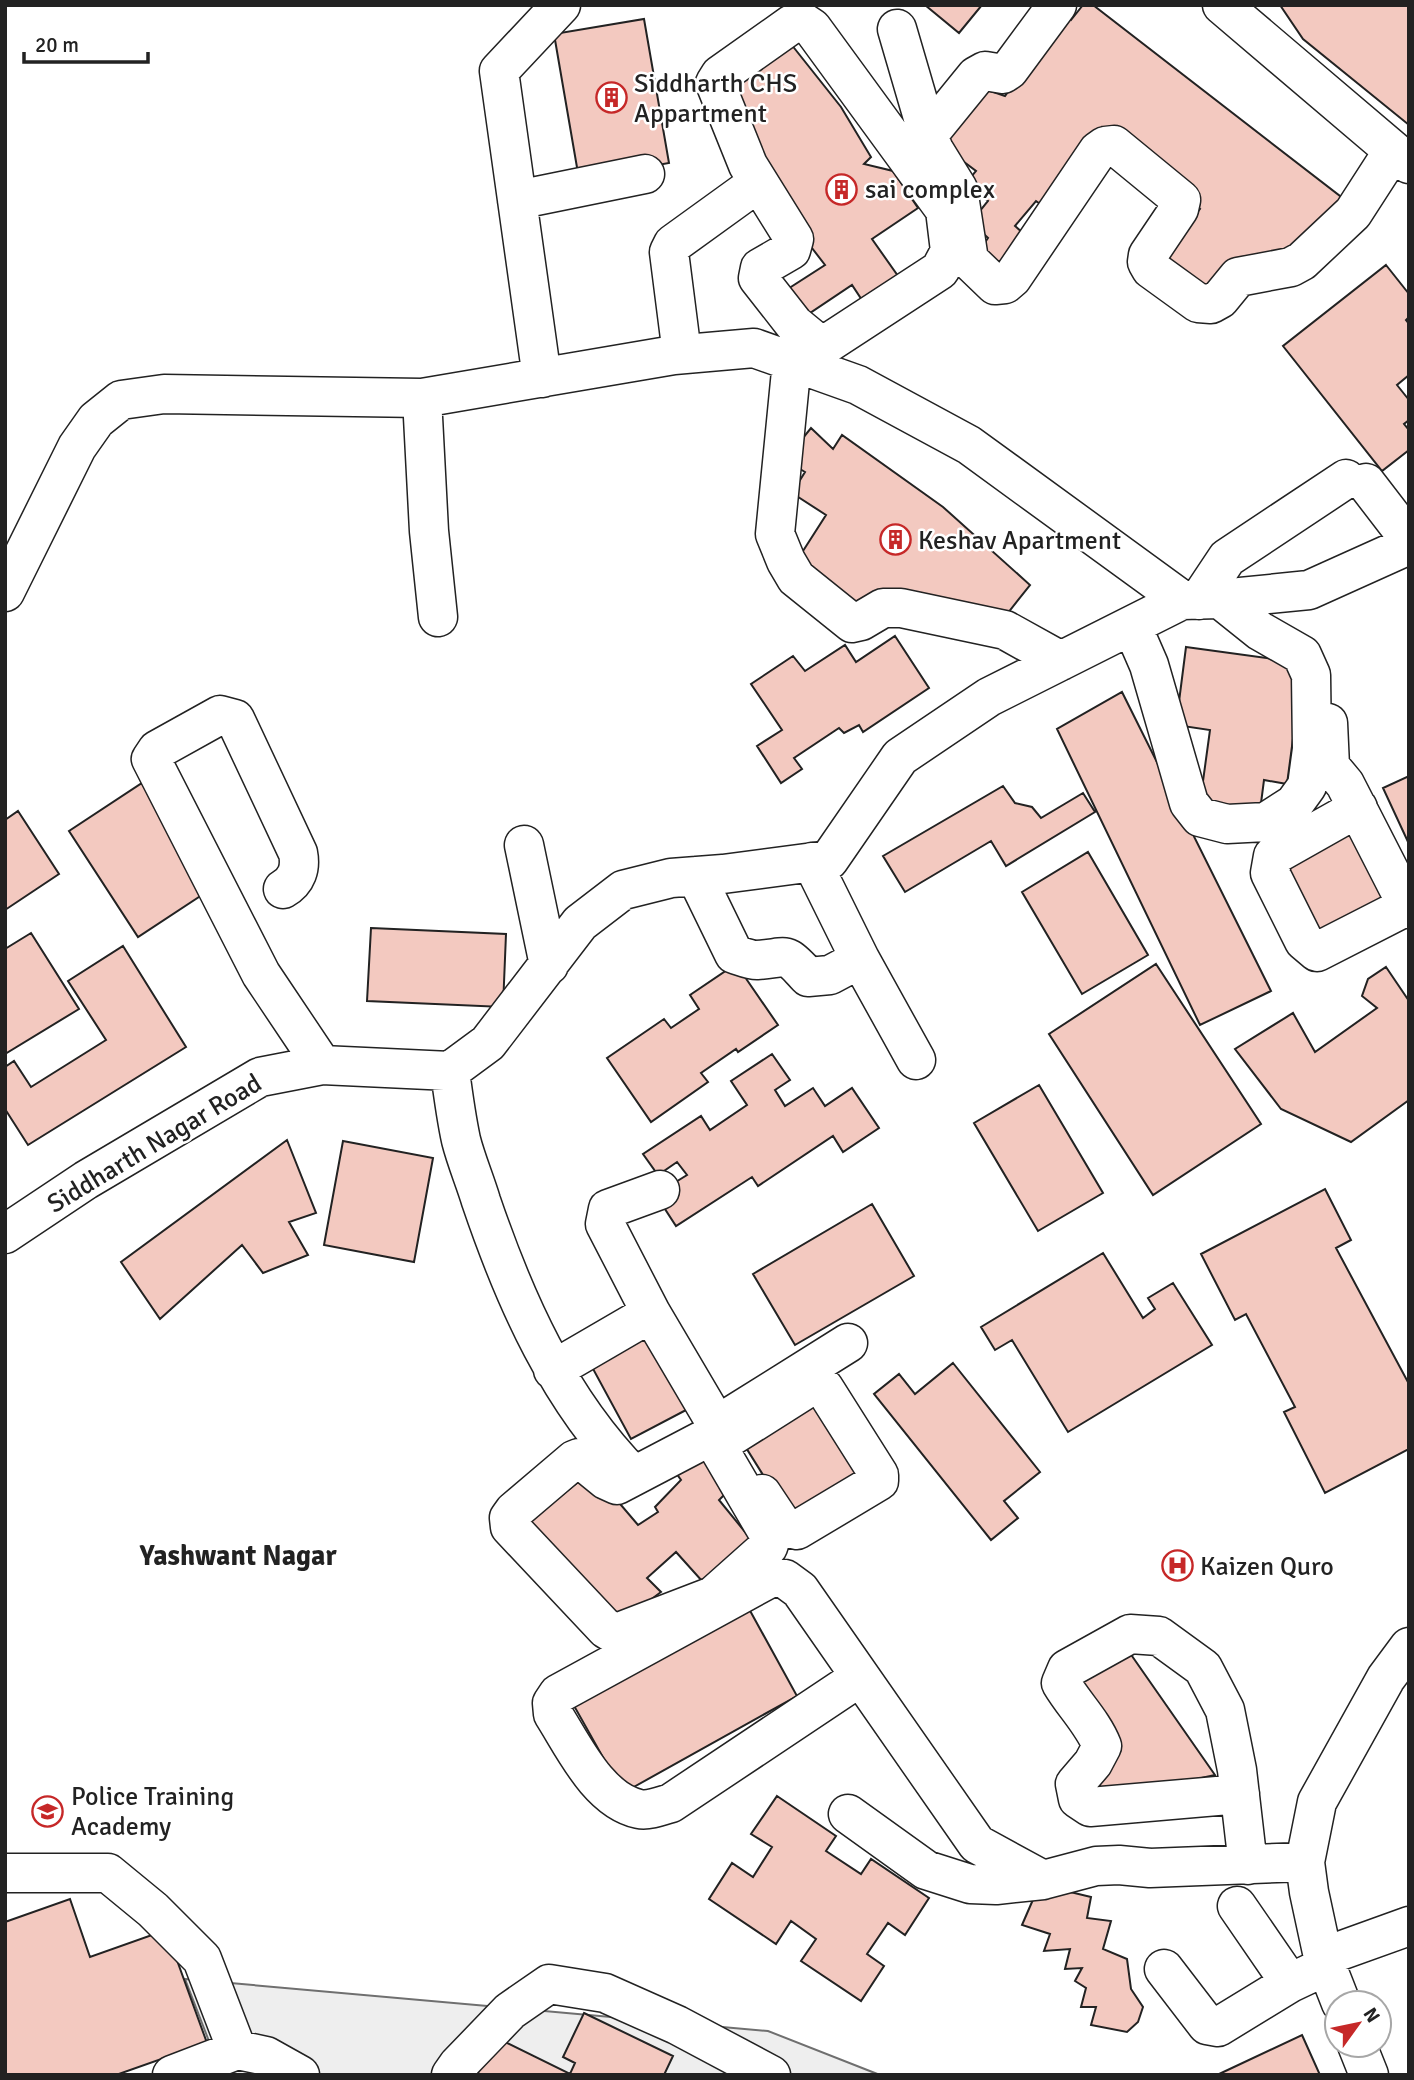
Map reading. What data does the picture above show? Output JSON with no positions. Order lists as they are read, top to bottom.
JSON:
{
  "streets": {
    "street": ["Siddharth Nagar Road"]
  },
  "districts": ["Yashwant Nagar"],
  "places": {
    "building": ["Siddharth CHS Appartment", "sai complex", "Keshav Apartment"],
    "hospital": ["Kaizen Quro"],
    "school or university": ["Police Training Academy"]
  },
  "scale_bar": "20 m",
  "north": "top right"
}
